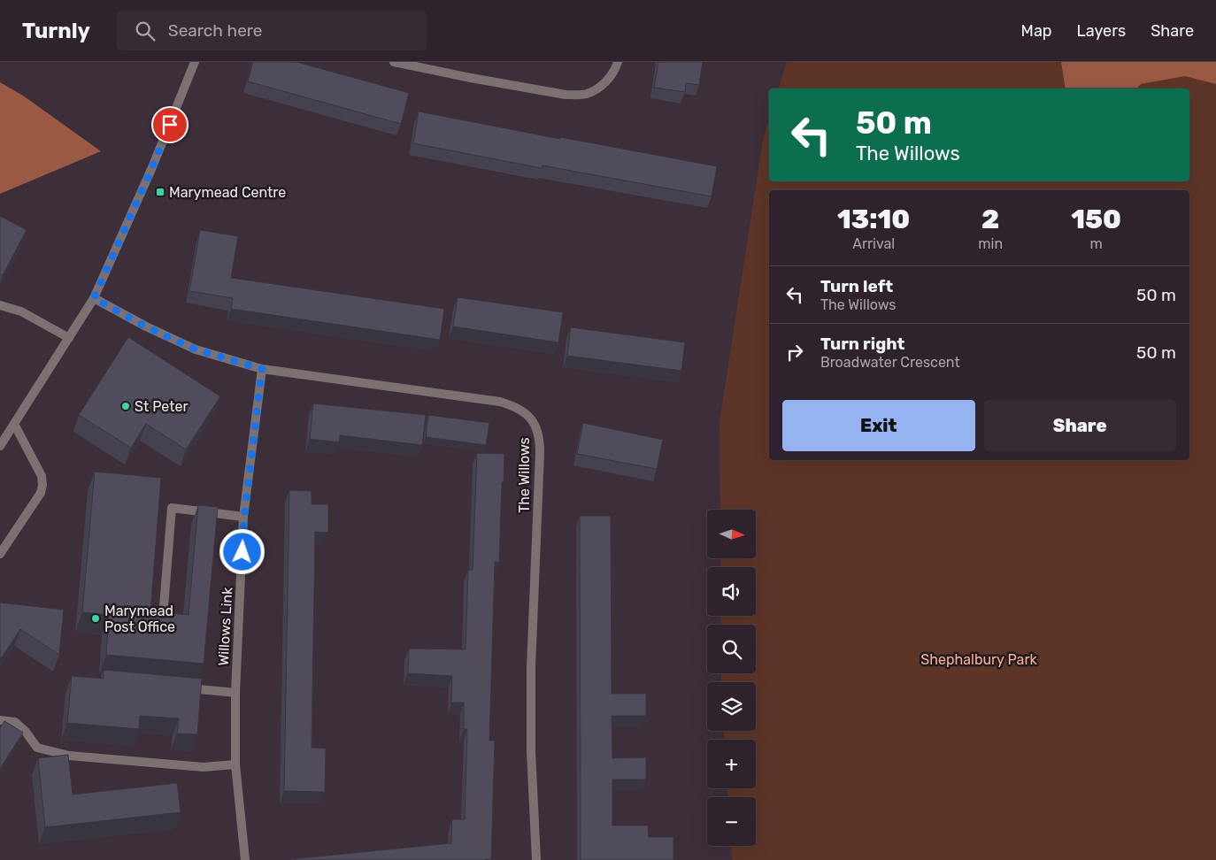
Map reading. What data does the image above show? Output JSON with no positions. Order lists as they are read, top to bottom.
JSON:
{
  "streets": {
    "street": ["The Willows", "Willows Link"]
  },
  "crossings": [
    ["The Willows", "Willows Link"]
  ],
  "parks": ["Shephalbury Park"],
  "places": {
    "transit": ["Marymead Centre"],
    "other": ["St Peter", "Marymead Post Office"]
  },
  "north": "right",
  "page": {
    "header": "Turnly",
    "search": "Search here",
    "nav": ["Map", "Layers", "Share"],
    "turn": ["50 m", "The Willows"],
    "eta": [
      "13:10",
      "Arrival",
      "2",
      "min",
      "150",
      "m"
    ],
    "list": [
      {
        "name": "Turn left",
        "note": "The Willows",
        "value": "50 m"
      },
      {
        "name": "Turn right",
        "note": "Broadwater Crescent",
        "value": "50 m"
      }
    ],
    "buttons": ["Exit", "Share"],
    "map_buttons": ["+", "−"]
  }
}
